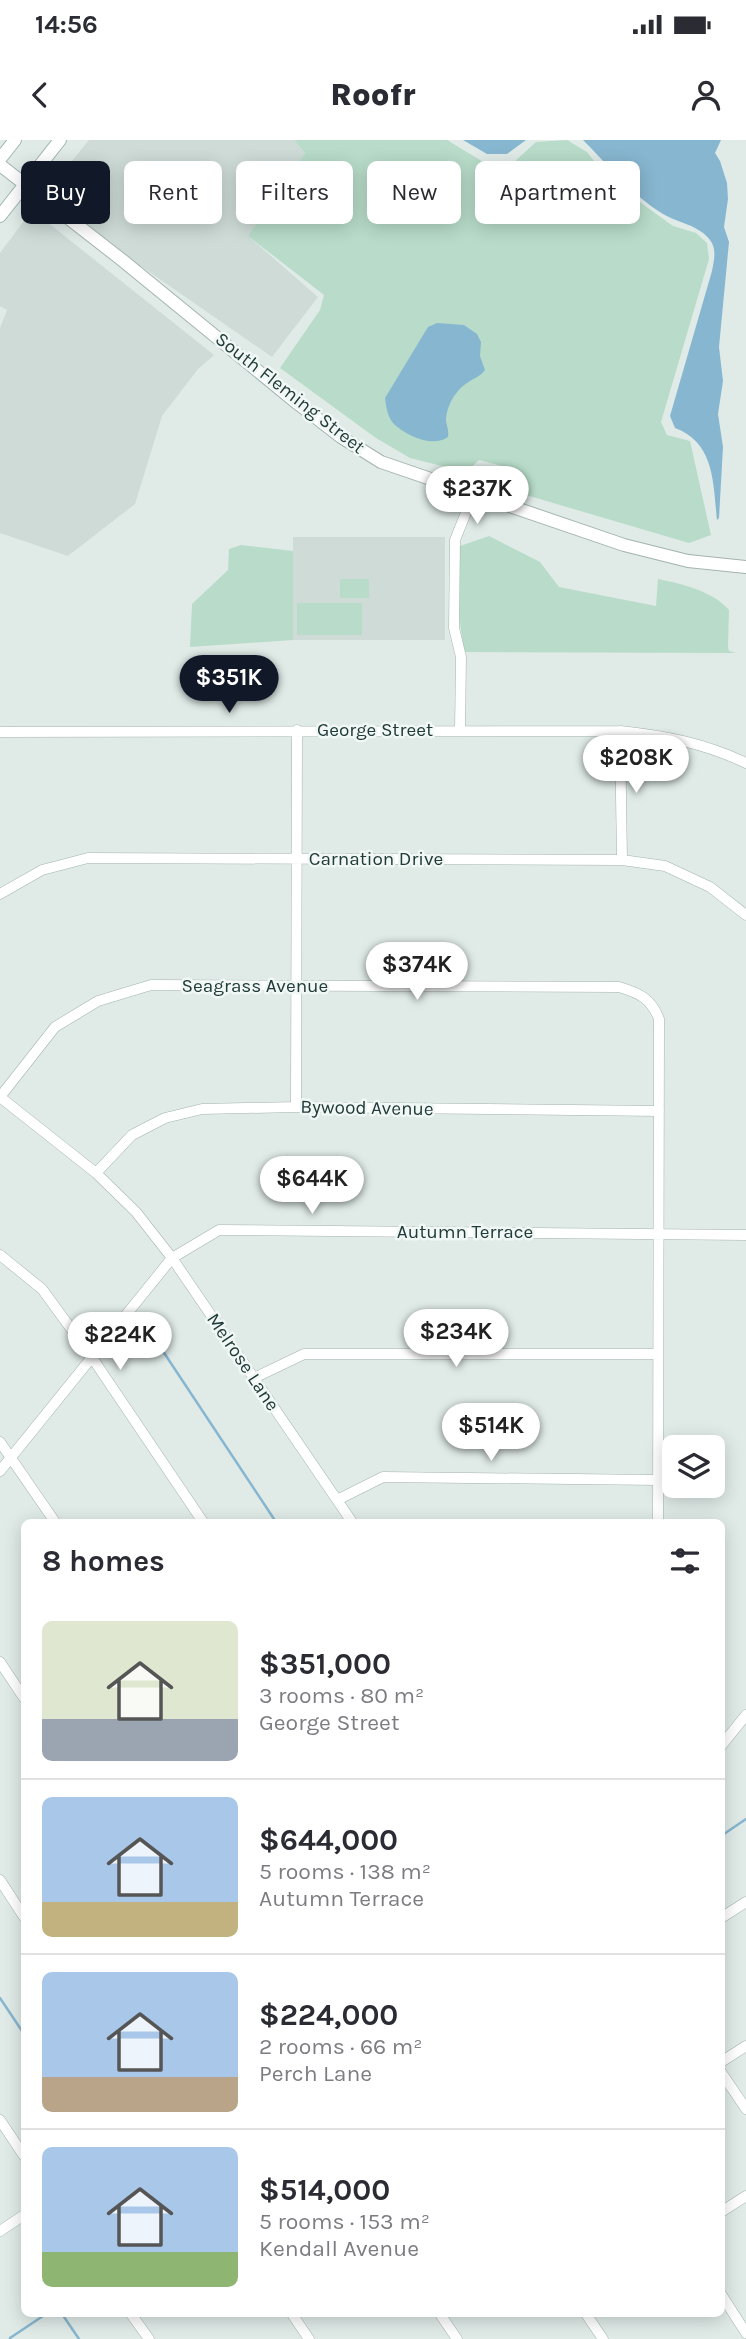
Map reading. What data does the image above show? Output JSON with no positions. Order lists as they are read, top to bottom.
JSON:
{
  "streets": {
    "street": [
      "South Fleming Street",
      "George Street",
      "Carnation Drive",
      "Seagrass Avenue",
      "Bywood Avenue",
      "Autumn Terrace",
      "Melrose Lane"
    ]
  },
  "crossings": [
    ["Seagrass Avenue", "Bywood Avenue"],
    ["Seagrass Avenue", "Autumn Terrace"],
    ["Seagrass Avenue", "Melrose Lane"],
    ["Bywood Avenue", "Melrose Lane"],
    ["Autumn Terrace", "Melrose Lane"]
  ],
  "page": {
    "status": "14:56",
    "header": "Roofr",
    "chip": [
      "Buy",
      "Rent",
      "Filters",
      "New",
      "Apartment"
    ],
    "price": [
      "$237K",
      "$351K",
      "$208K",
      "$374K",
      "$644K",
      "$234K",
      "$224K",
      "$514K"
    ],
    "heading": "8 homes",
    "list": [
      {
        "name": "$351,000",
        "note": "3 rooms · 80 m² · George Street"
      },
      {
        "name": "$644,000",
        "note": "5 rooms · 138 m² · Autumn Terrace"
      },
      {
        "name": "$224,000",
        "note": "2 rooms · 66 m² · Perch Lane"
      },
      {
        "name": "$514,000",
        "note": "5 rooms · 153 m² · Kendall Avenue"
      }
    ]
  }
}
